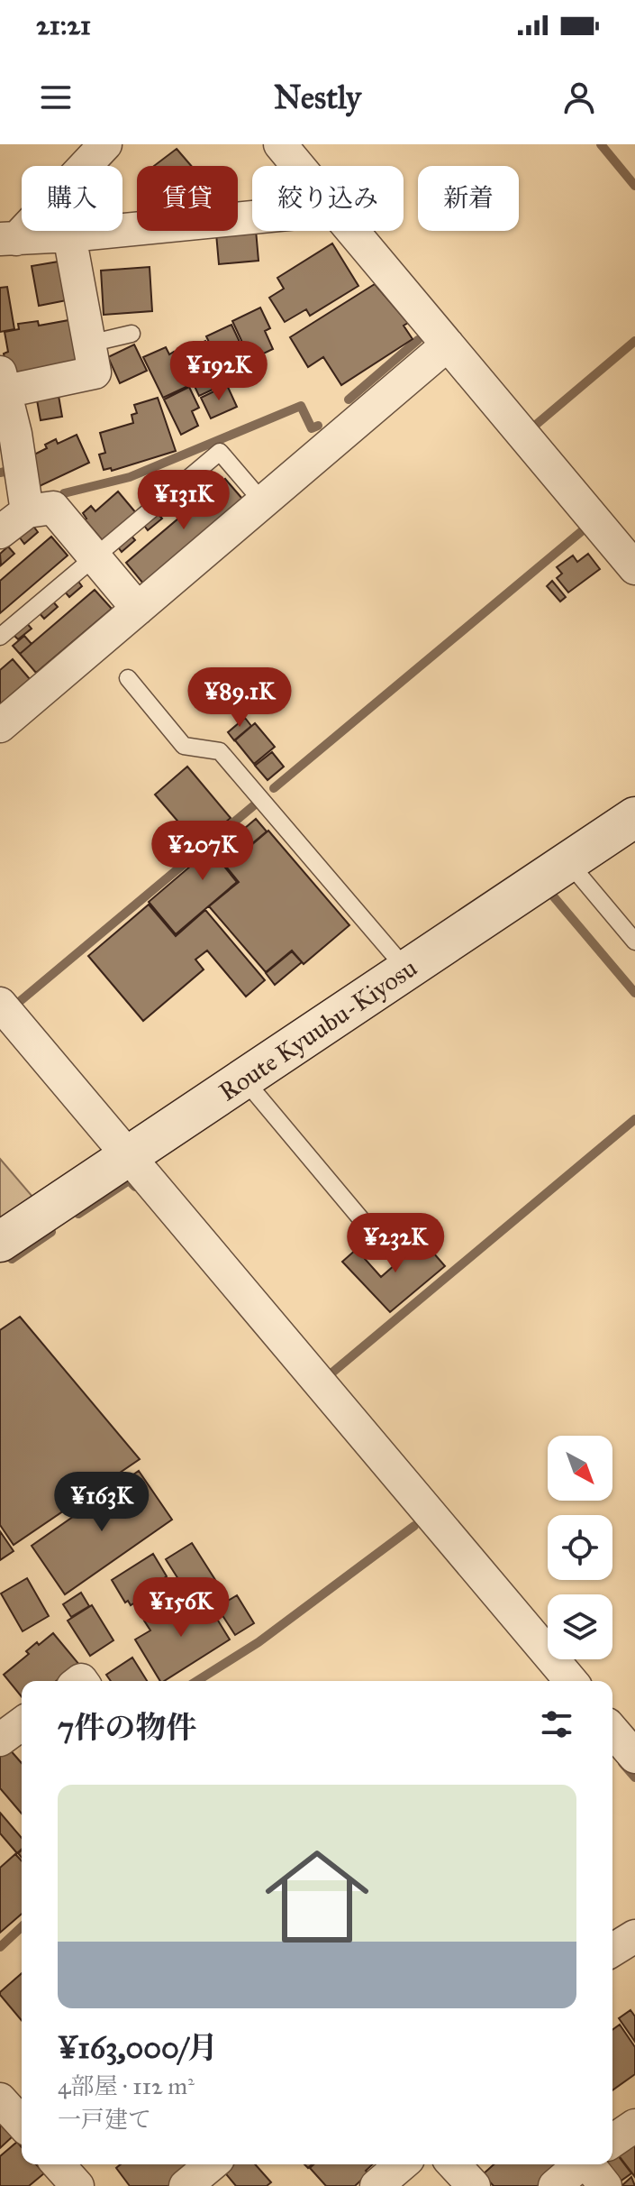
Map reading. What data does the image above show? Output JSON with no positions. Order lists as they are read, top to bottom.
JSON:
{
  "streets": {
    "main road": ["Route Kyuubu-Kiyosu"]
  },
  "north": "bottom right",
  "page": {
    "status": "21:21",
    "header": "Nestly",
    "chip": [
      "購入",
      "賃貸",
      "絞り込み",
      "新着"
    ],
    "price": [
      "¥192K",
      "¥131K",
      "¥89.1K",
      "¥207K",
      "¥232K",
      "¥163K",
      "¥156K"
    ],
    "heading": "7件の物件",
    "list": [
      {
        "name": "¥163,000/月",
        "note": "4部屋 · 112 m² · 一戸建て"
      }
    ]
  }
}
